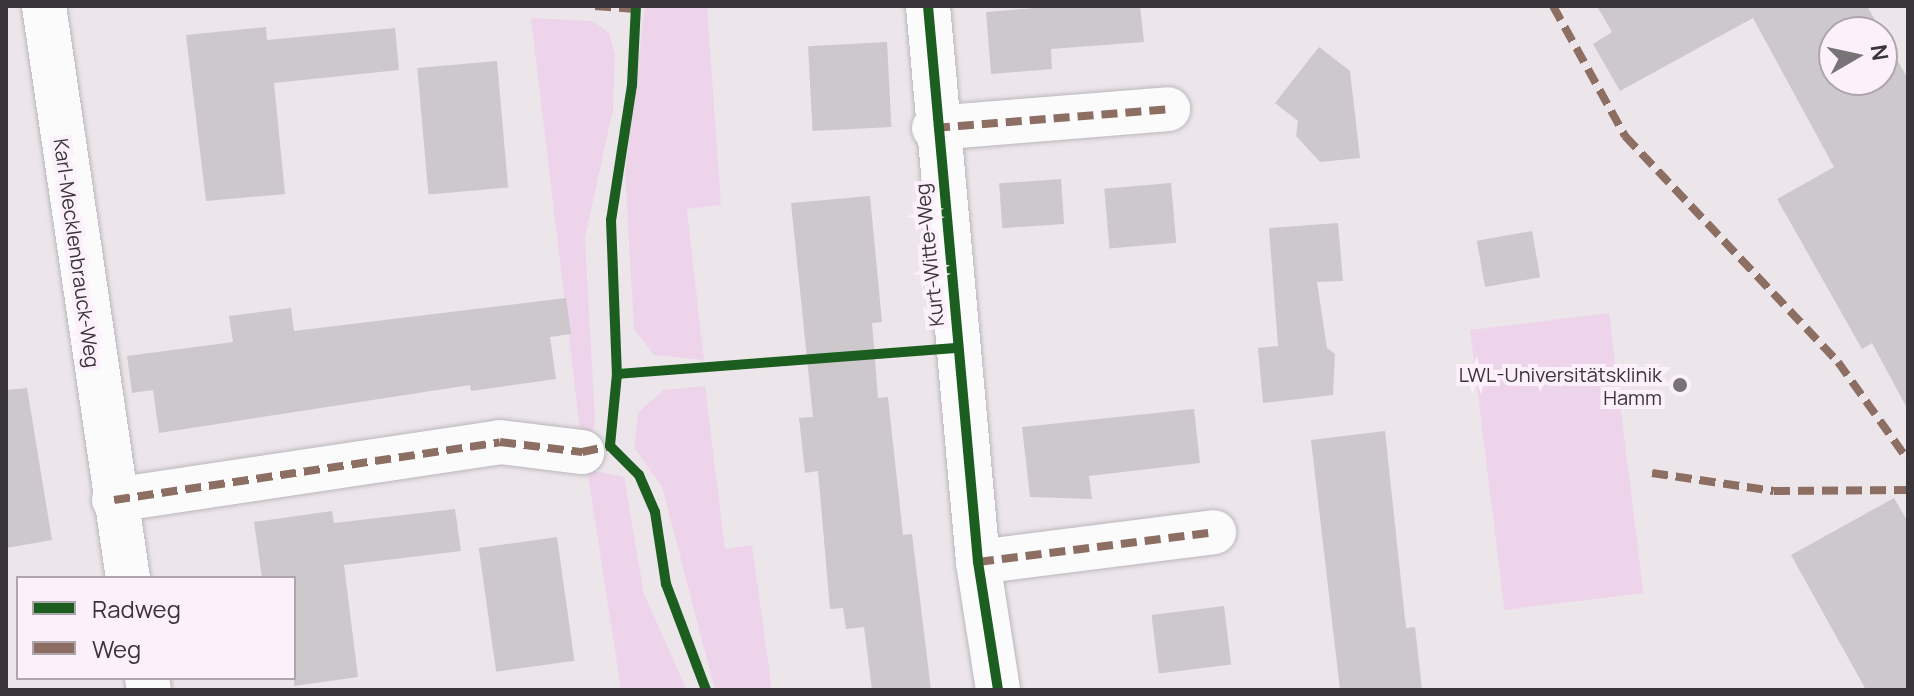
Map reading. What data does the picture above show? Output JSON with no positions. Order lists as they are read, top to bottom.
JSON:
{
  "streets": {
    "street": ["Karl-Mecklenbrauck-Weg", "Kurt-Witte-Weg"]
  },
  "places": ["LWL-Universitätsklinik Hamm"],
  "legend": ["Radweg", "Weg"],
  "north": "right"
}
